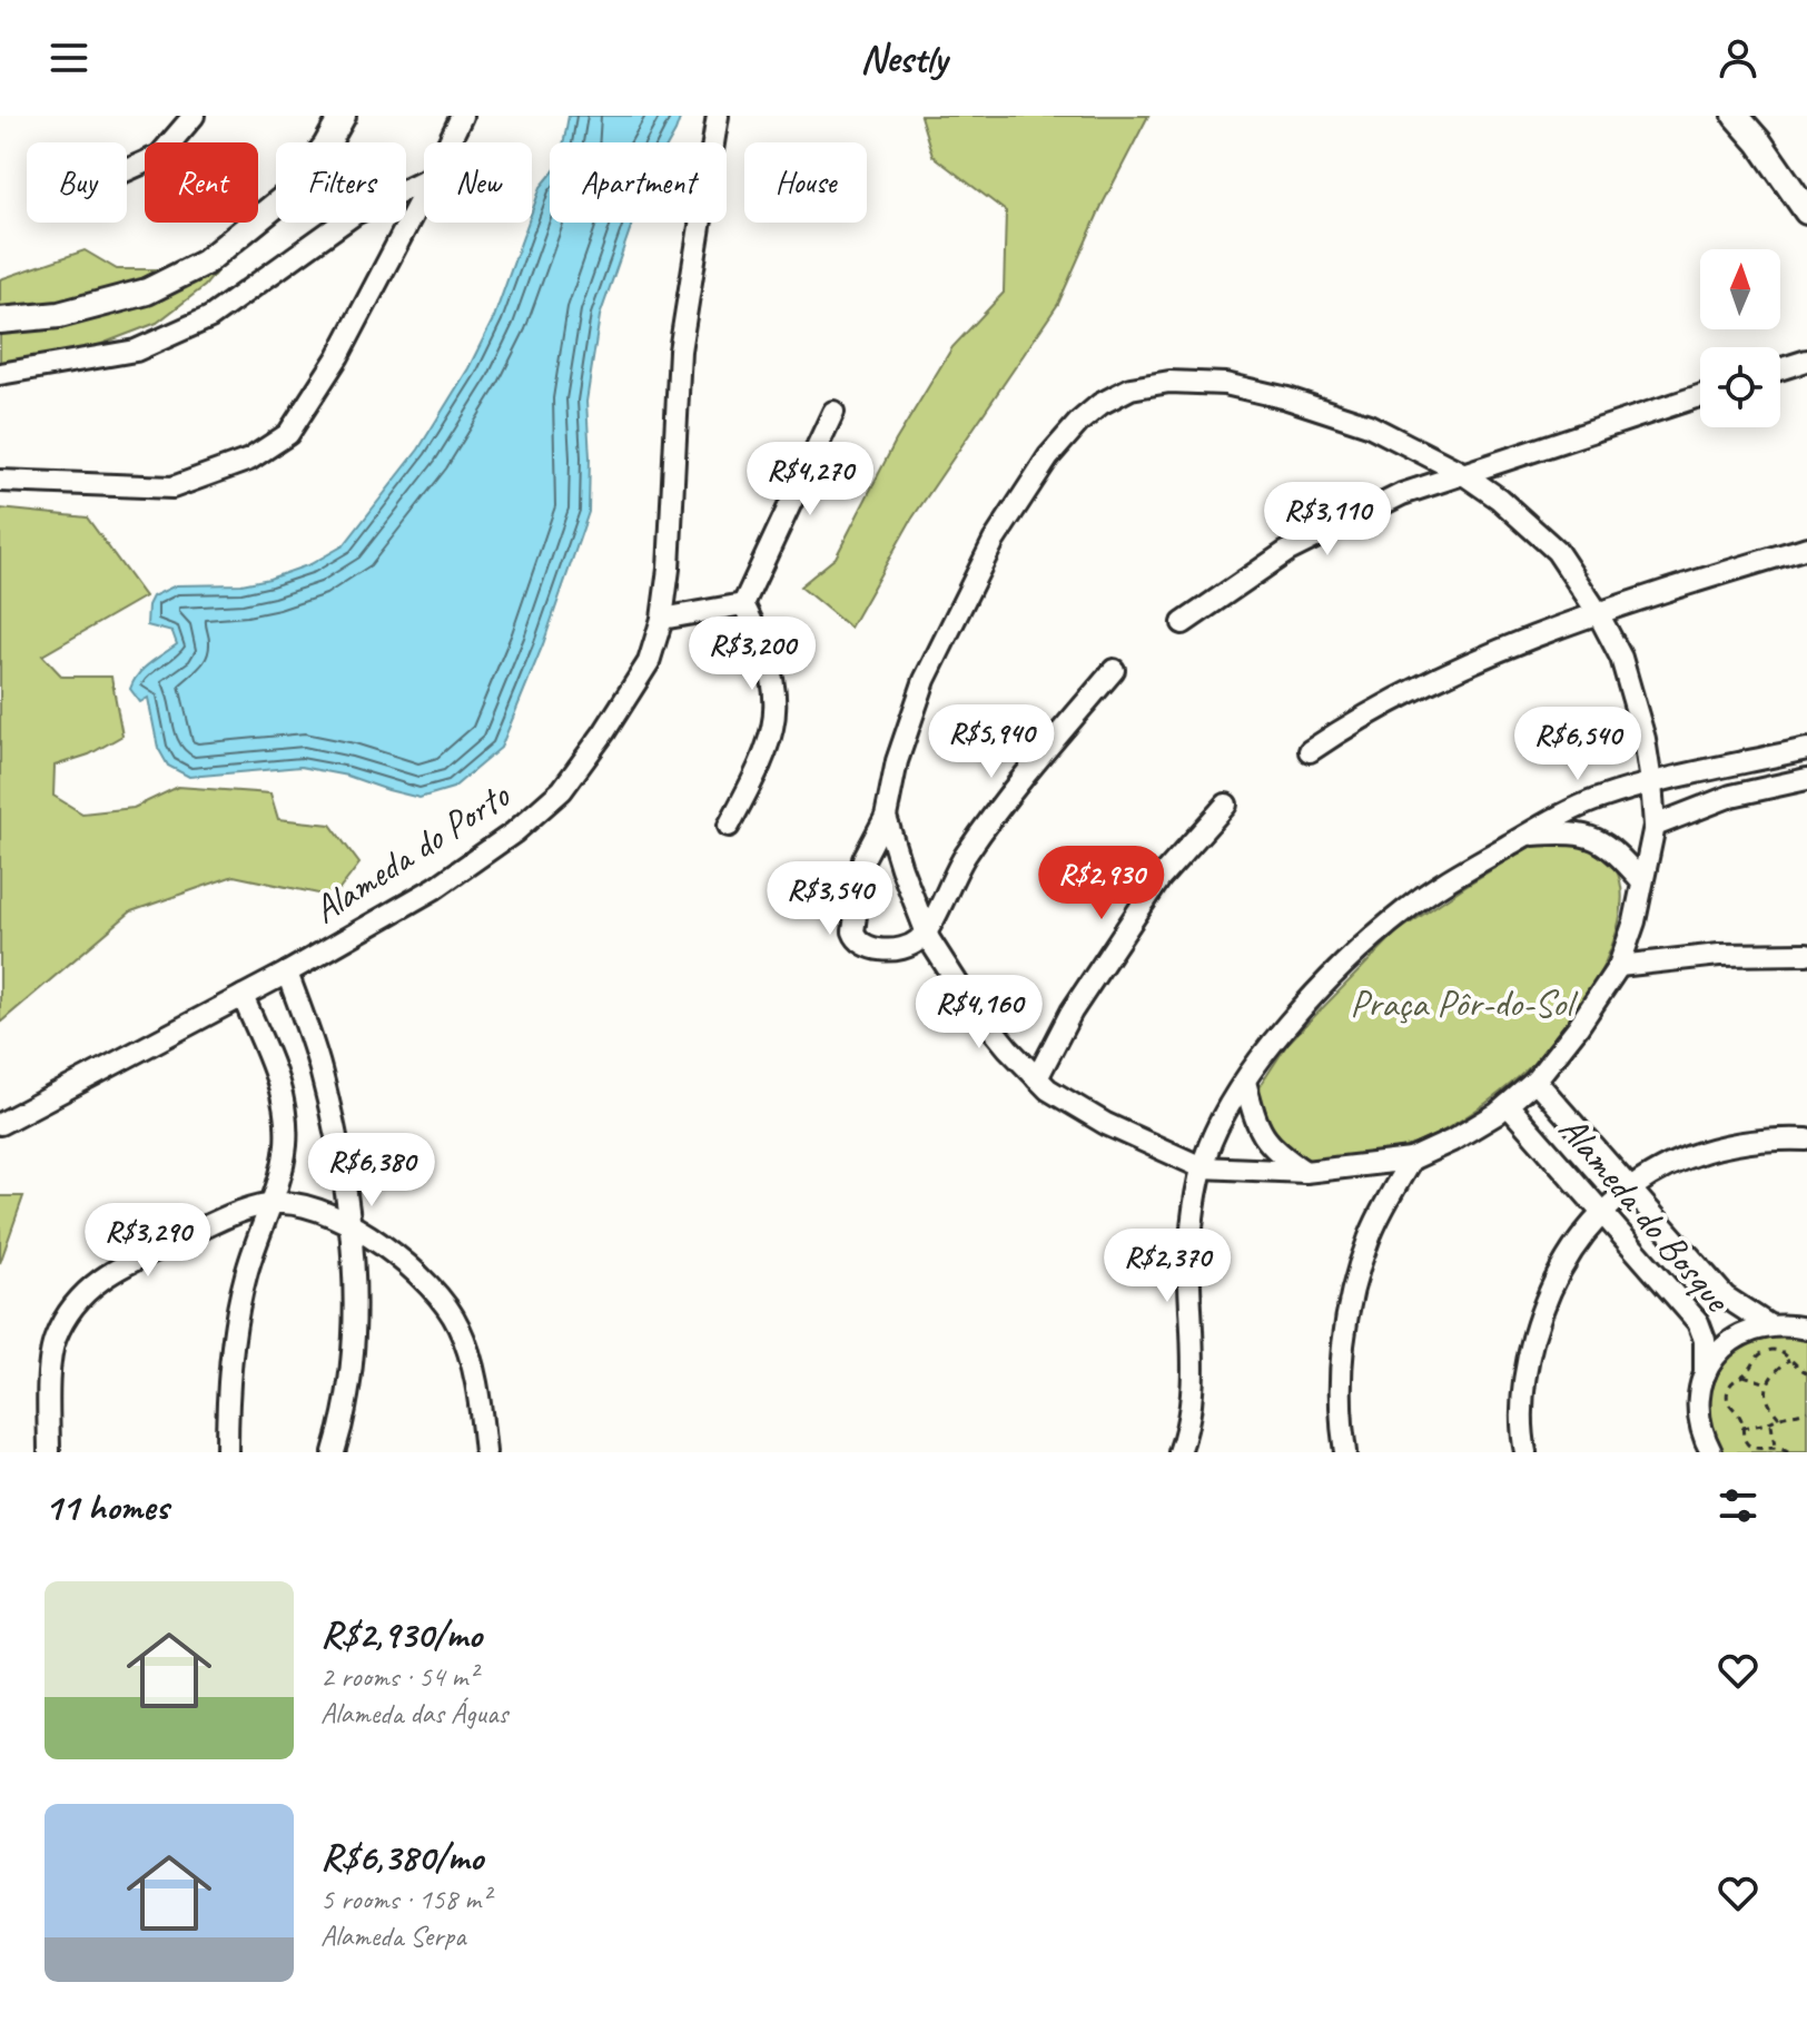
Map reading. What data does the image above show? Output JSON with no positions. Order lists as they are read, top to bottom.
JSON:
{
  "streets": {
    "street": ["Alameda do Porto", "Alameda do Bosque"]
  },
  "parks": ["Praça Pôr-do-Sol"],
  "north": "top",
  "page": {
    "header": "Nestly",
    "chip": [
      "Buy",
      "Rent",
      "Filters",
      "New",
      "Apartment",
      "House"
    ],
    "price": [
      "R$4,270",
      "R$3,110",
      "R$3,200",
      "R$5,940",
      "R$6,540",
      "R$2,930",
      "R$3,540",
      "R$4,160",
      "R$6,380",
      "R$3,290",
      "R$2,370"
    ],
    "heading": "11 homes",
    "list": [
      {
        "name": "R$2,930/mo",
        "note": "2 rooms · 54 m² · Alameda das Águas"
      },
      {
        "name": "R$6,380/mo",
        "note": "5 rooms · 158 m² · Alameda Serpa"
      }
    ]
  }
}
